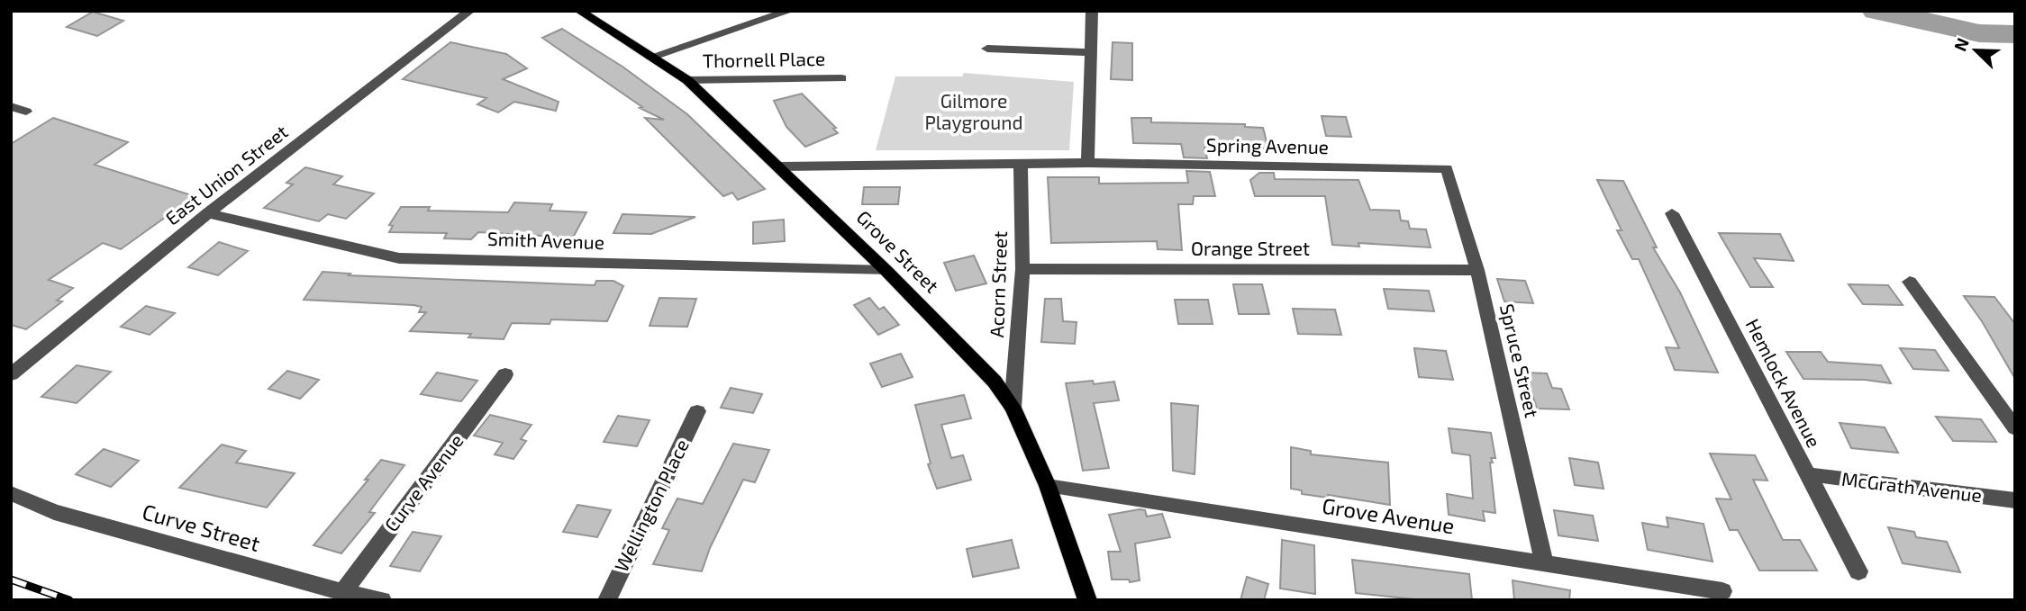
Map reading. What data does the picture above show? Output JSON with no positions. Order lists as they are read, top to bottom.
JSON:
{
  "streets": {
    "main road": ["Grove Street"],
    "street": [
      "Thornell Place",
      "Spring Avenue",
      "East Union Street",
      "Smith Avenue",
      "Orange Street",
      "Acorn Street",
      "Spruce Street",
      "Hemlock Avenue",
      "Curve Avenue",
      "McGrath Avenue",
      "Wellington Place",
      "Grove Avenue",
      "Curve Street"
    ]
  },
  "crossings": [
    ["Thornell Place", "Grove Street"],
    ["Spring Avenue", "Grove Street"],
    ["Spring Avenue", "Acorn Street"],
    ["Spring Avenue", "Spruce Street"],
    ["East Union Street", "Smith Avenue"],
    ["Smith Avenue", "Grove Street"],
    ["Orange Street", "Acorn Street"],
    ["Orange Street", "Spruce Street"],
    ["Grove Street", "Acorn Street"],
    ["Grove Street", "Grove Avenue"],
    ["Spruce Street", "Grove Avenue"],
    ["Hemlock Avenue", "McGrath Avenue"],
    ["Curve Avenue", "Curve Street"]
  ],
  "parks": ["Gilmore Playground"],
  "north": "top left"
}
